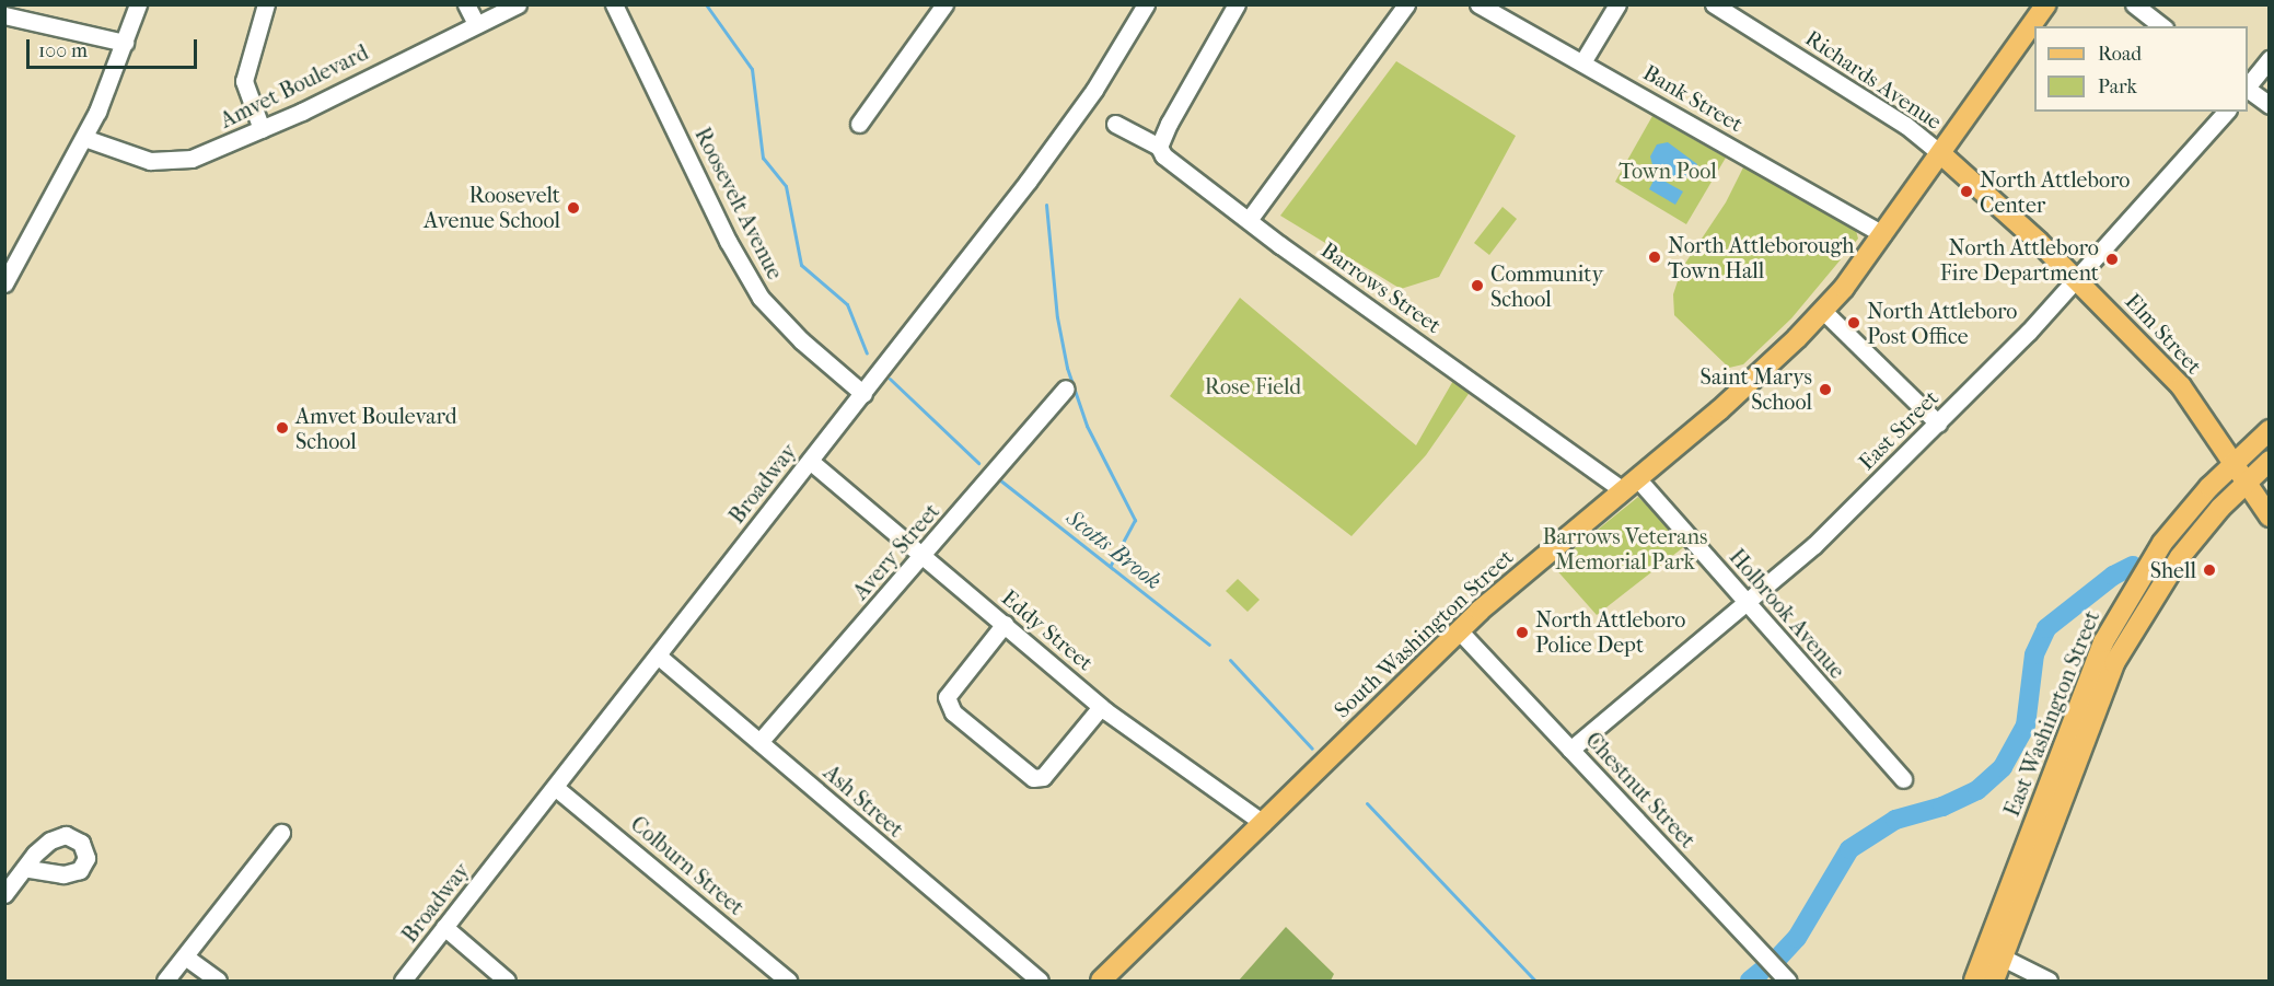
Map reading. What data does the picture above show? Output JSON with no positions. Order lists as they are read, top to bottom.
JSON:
{
  "streets": {
    "main road": ["Elm Street", "South Washington Street", "East Washington Street"],
    "street": [
      "Richards Avenue",
      "Amvet Boulevard",
      "Bank Street",
      "Roosevelt Avenue",
      "Barrows Street",
      "East Street",
      "Broadway",
      "Avery Street",
      "Holbrook Avenue",
      "Eddy Street",
      "Chestnut Street",
      "Ash Street",
      "Colburn Street"
    ]
  },
  "crossings": [
    ["Richards Avenue", "Elm Street"],
    ["Richards Avenue", "South Washington Street"],
    ["Bank Street", "South Washington Street"],
    ["Roosevelt Avenue", "Broadway"],
    ["Barrows Street", "Holbrook Avenue"],
    ["Barrows Street", "South Washington Street"],
    ["Elm Street", "East Street"],
    ["Elm Street", "South Washington Street"],
    ["Elm Street", "East Washington Street"],
    ["East Street", "Holbrook Avenue"],
    ["East Street", "Chestnut Street"],
    ["Broadway", "Eddy Street"],
    ["Broadway", "Ash Street"],
    ["Broadway", "Colburn Street"],
    ["Avery Street", "Eddy Street"],
    ["Avery Street", "Ash Street"],
    ["Holbrook Avenue", "South Washington Street"],
    ["Eddy Street", "South Washington Street"],
    ["South Washington Street", "Chestnut Street"]
  ],
  "water": ["Scotts Brook"],
  "parks": ["Town Pool", "Rose Field", "Barrows Veterans Memorial Park"],
  "places": [
    "North Attleboro Center",
    "Roosevelt Avenue School",
    "North Attleborough Town Hall",
    "North Attleboro Fire Department",
    "Community School",
    "North Attleboro Post Office",
    "Saint Marys School",
    "Amvet Boulevard School",
    "Shell",
    "North Attleboro Police Dept"
  ],
  "legend": ["Road", "Park"],
  "scale_bar": "100 m"
}
